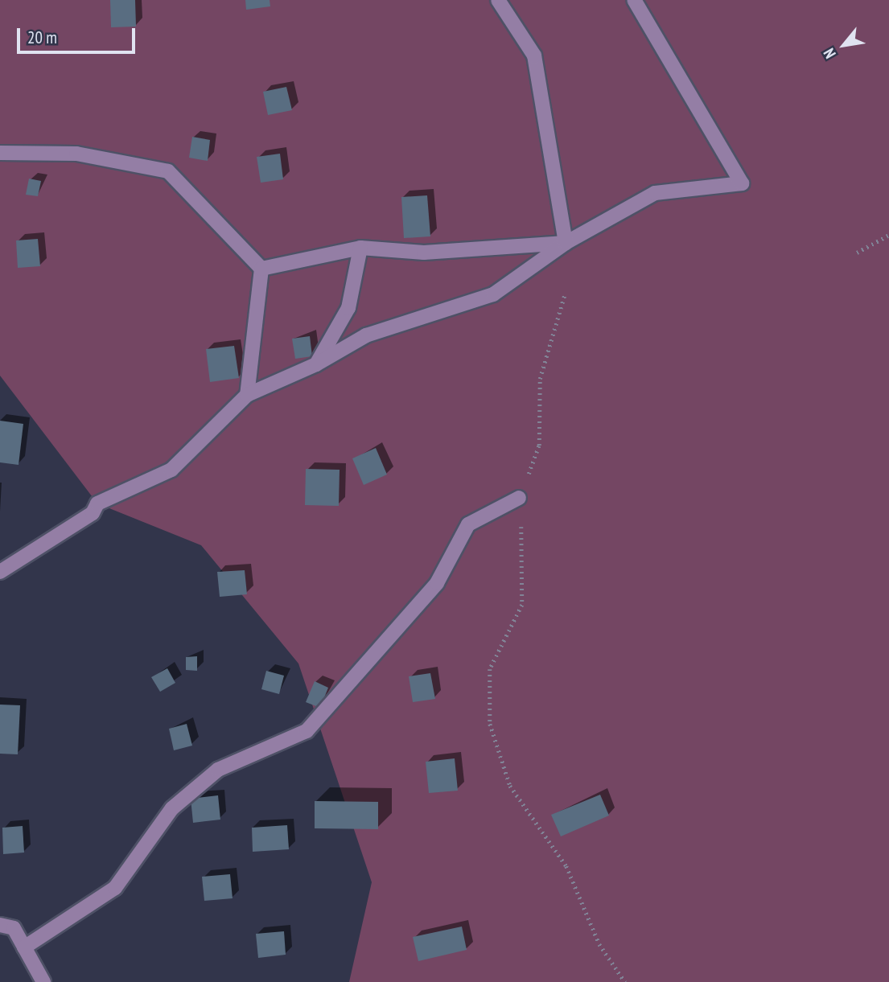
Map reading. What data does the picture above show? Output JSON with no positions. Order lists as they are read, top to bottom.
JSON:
{
  "scale_bar": "20 m",
  "north": "bottom left"
}
